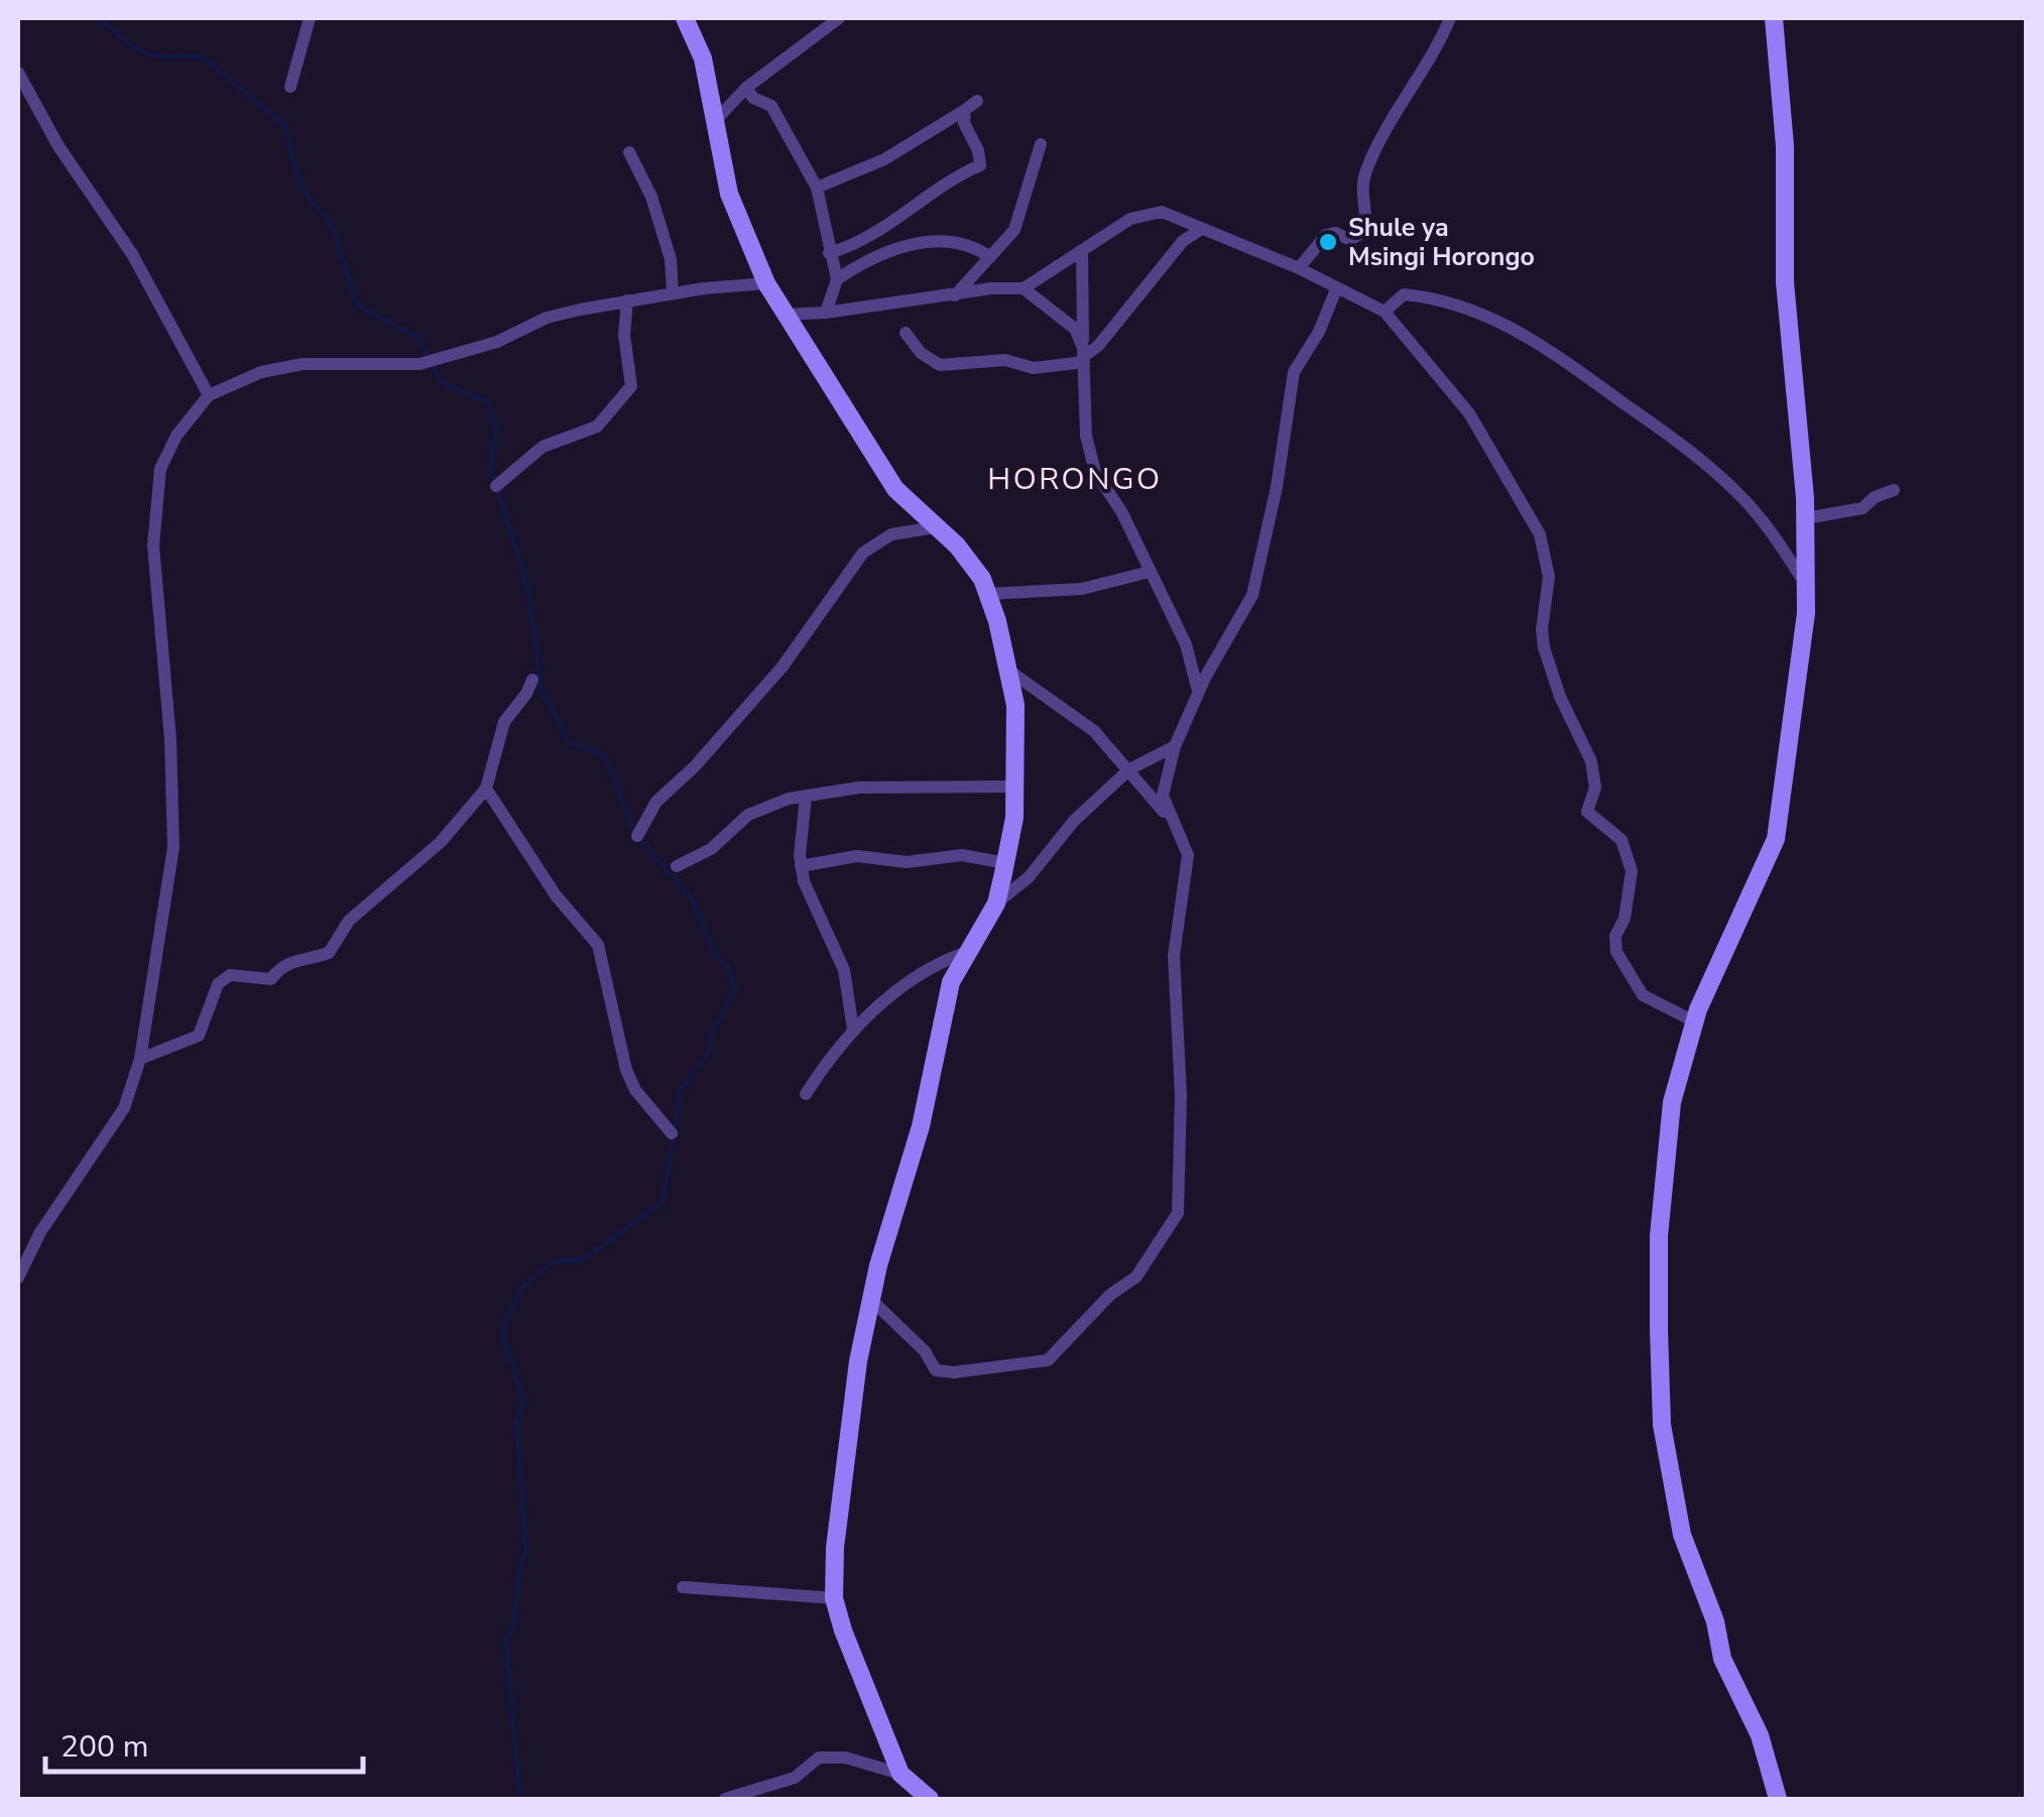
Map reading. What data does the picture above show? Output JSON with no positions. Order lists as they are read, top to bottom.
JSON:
{
  "districts": ["HORONGO"],
  "places": ["Shule ya Msingi Horongo"],
  "scale_bar": "200 m"
}
